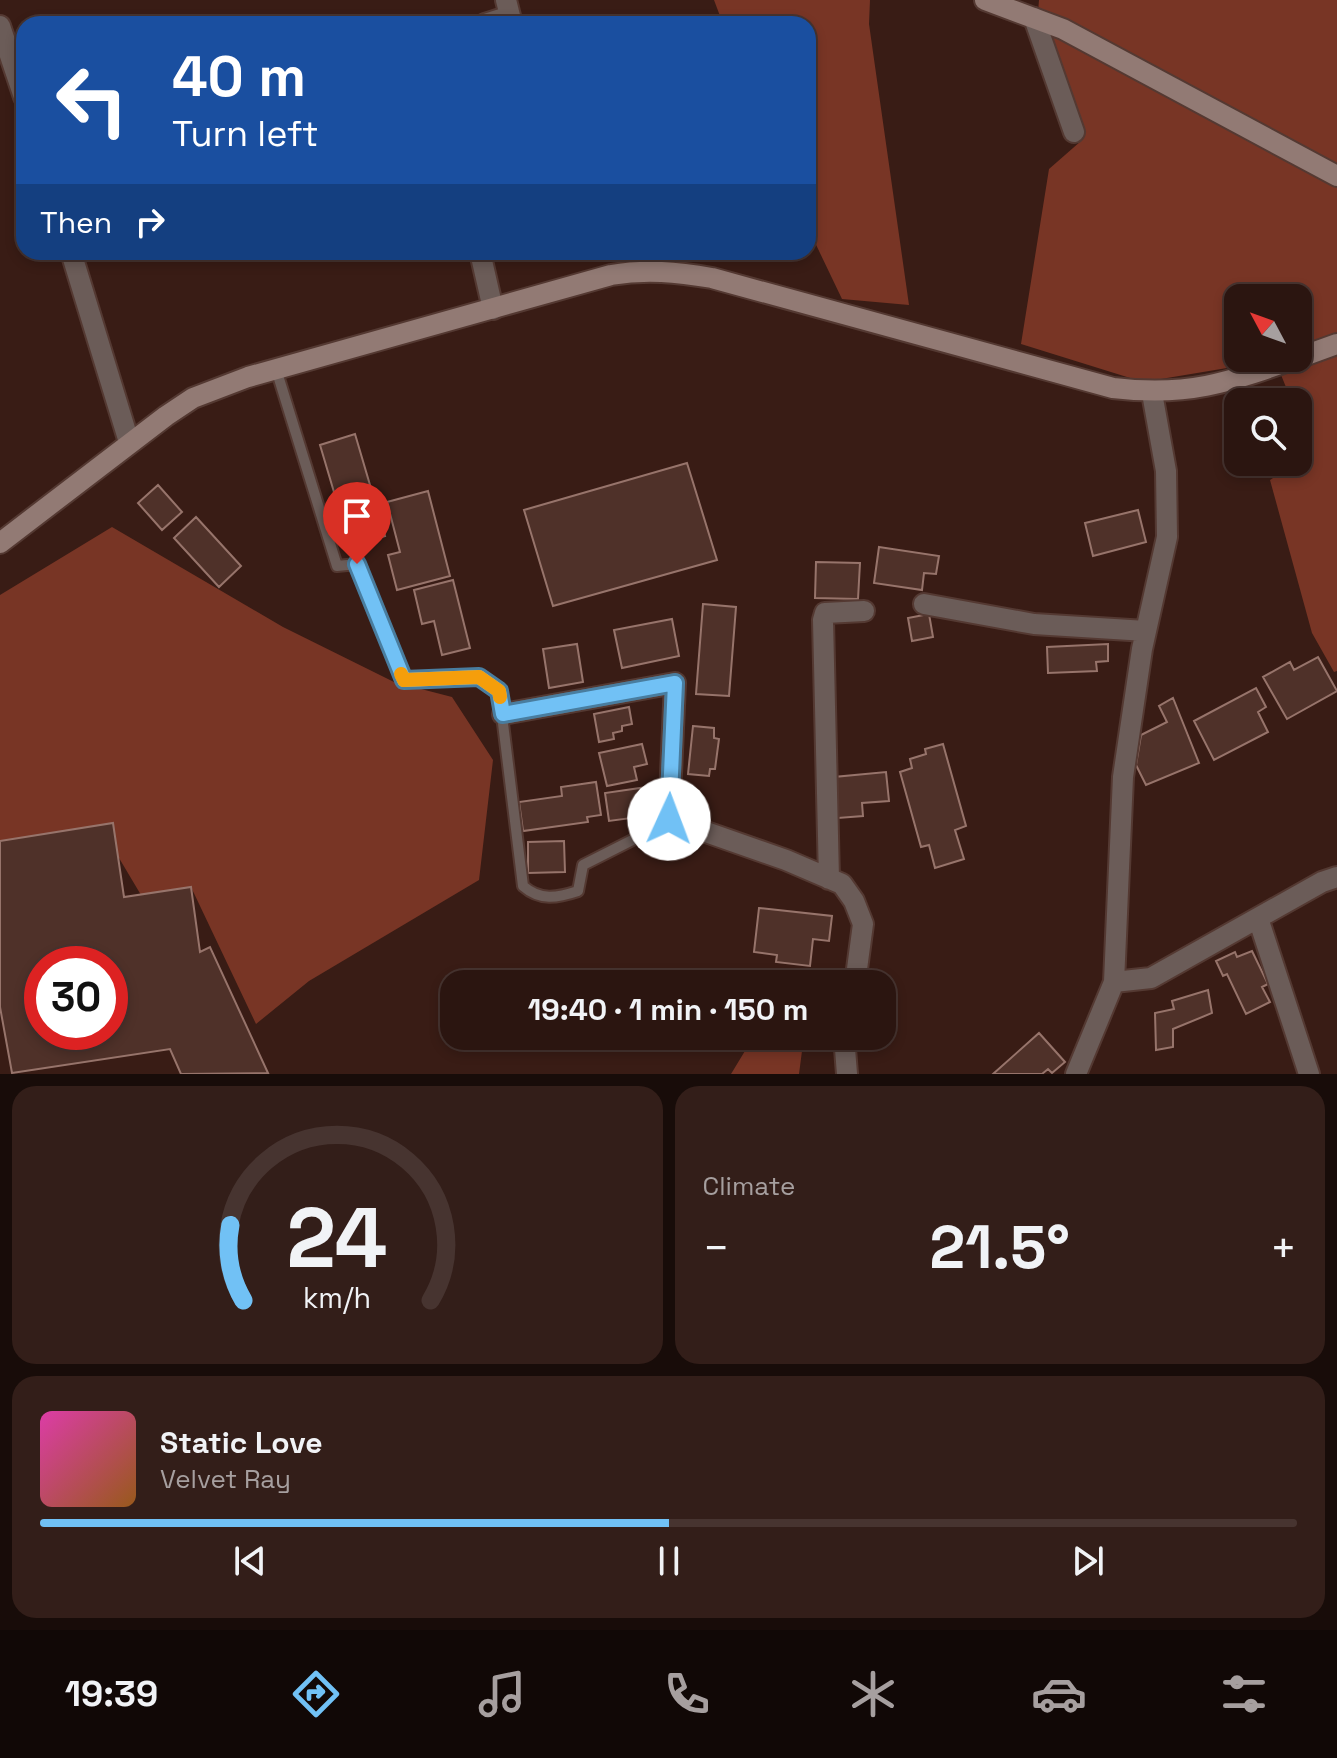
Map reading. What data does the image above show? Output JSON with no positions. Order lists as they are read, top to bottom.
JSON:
{
  "north": "top left",
  "page": {
    "turn": ["40 m", "Turn left"],
    "then": "Then",
    "limit": "30",
    "trip": "19:40 · 1 min · 150 m",
    "tile": "Climate",
    "heat": ["−", "21.5°", "+"],
    "song": ["Static Love", "Velvet Ray"],
    "tabs": "19:39",
    "gauge": ["24", "km/h"]
  }
}
